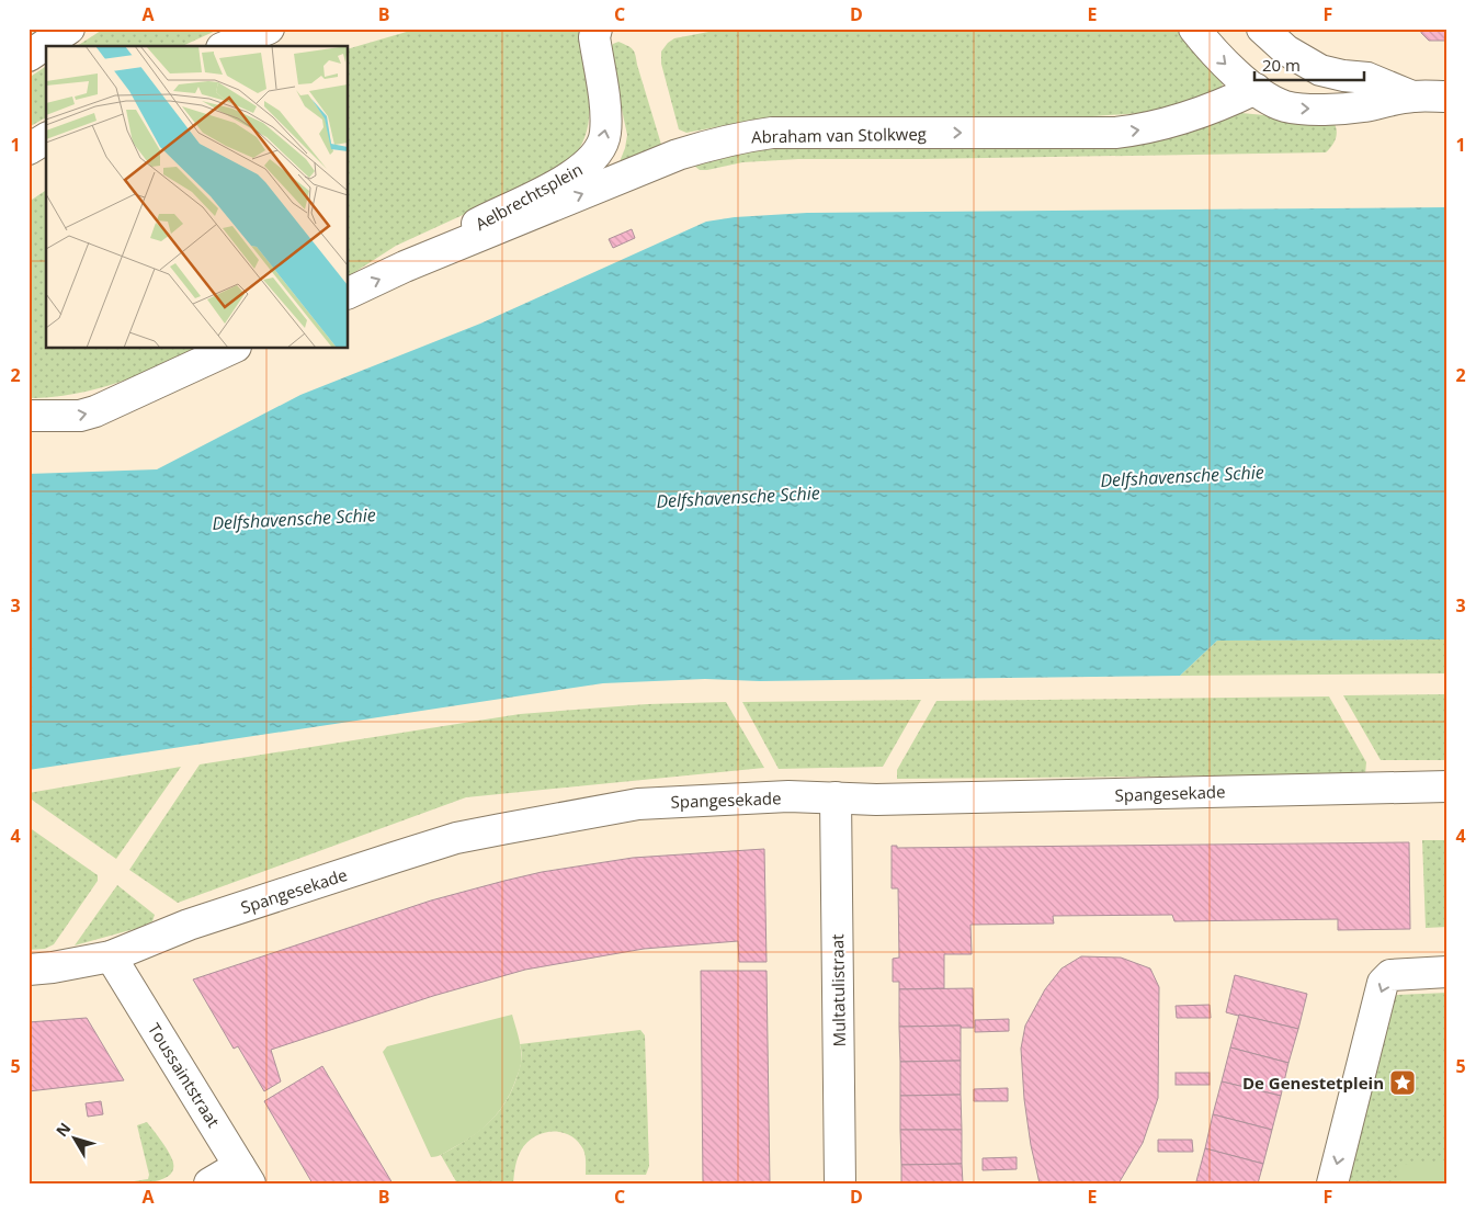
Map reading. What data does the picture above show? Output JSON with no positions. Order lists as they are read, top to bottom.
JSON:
{
  "streets": {
    "street": [
      "Abraham van Stolkweg",
      "Aelbrechtsplein",
      "Spangesekade",
      "Multatulistraat",
      "Toussaintstraat"
    ]
  },
  "crossings": [
    ["Abraham van Stolkweg", "Aelbrechtsplein"],
    ["Spangesekade", "Multatulistraat"],
    ["Spangesekade", "Toussaintstraat"]
  ],
  "one_way": ["Abraham van Stolkweg", "Aelbrechtsplein"],
  "water": ["Delfshavensche Schie"],
  "places": {
    "place": ["De Genestetplein"]
  },
  "scale_bar": "20 m",
  "north": "top left",
  "grid": {
    "columns": [
      "A",
      "B",
      "C",
      "D",
      "E",
      "F"
    ],
    "rows": [
      "1",
      "2",
      "3",
      "4",
      "5"
    ]
  }
}
